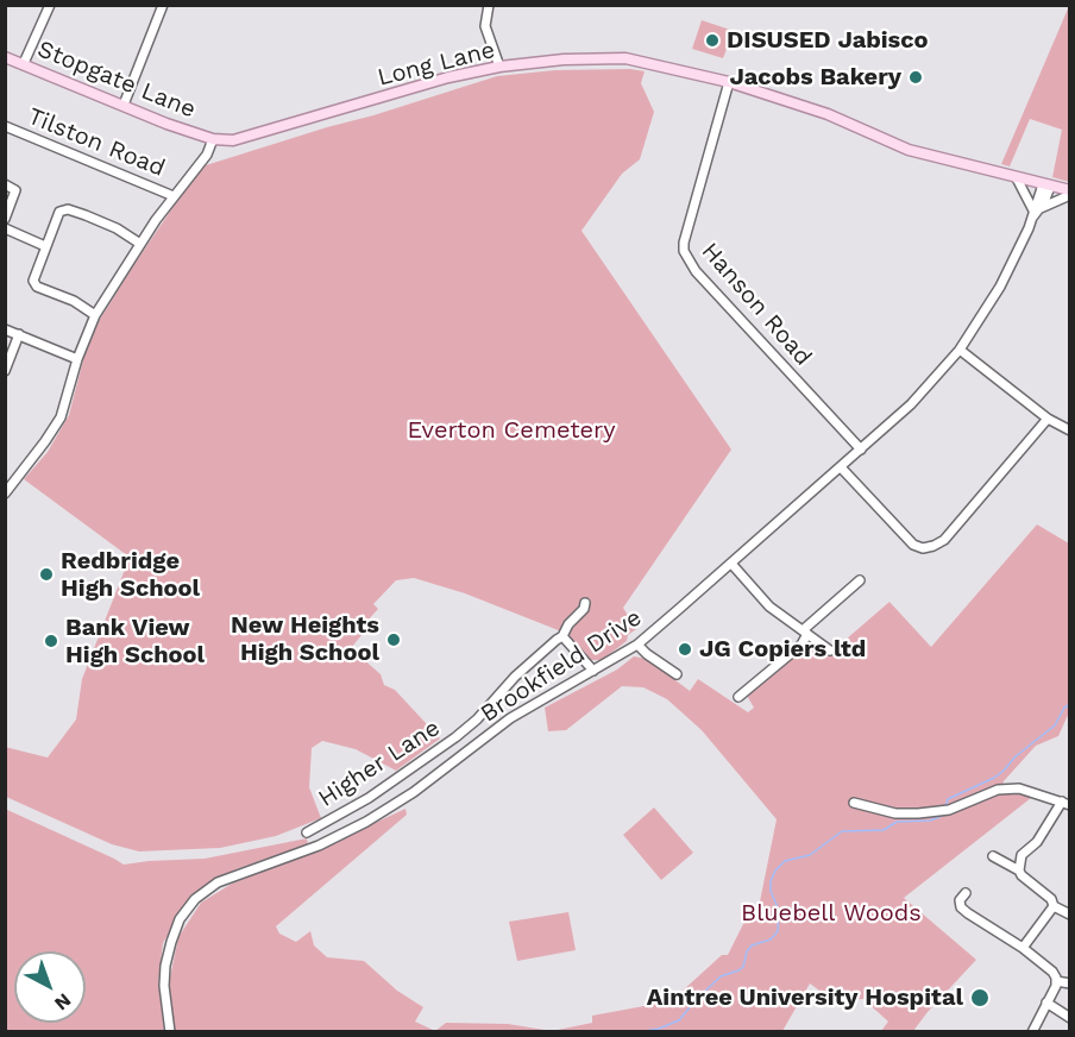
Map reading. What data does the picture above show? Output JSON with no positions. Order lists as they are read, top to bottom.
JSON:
{
  "streets": {
    "main road": ["Long Lane", "Stopgate Lane"],
    "street": [
      "Tilston Road",
      "Hanson Road",
      "Brookfield Drive",
      "Higher Lane"
    ]
  },
  "crossings": [
    ["Long Lane", "Stopgate Lane"],
    ["Long Lane", "Hanson Road"],
    ["Long Lane", "Brookfield Drive"],
    ["Hanson Road", "Brookfield Drive"]
  ],
  "parks": ["Everton Cemetery", "Bluebell Woods"],
  "places": [
    "DISUSED Jabisco",
    "Jacobs Bakery",
    "Redbridge High School",
    "New Heights High School",
    "Bank View High School",
    "JG Copiers ltd",
    "Aintree University Hospital"
  ],
  "north": "bottom right"
}
